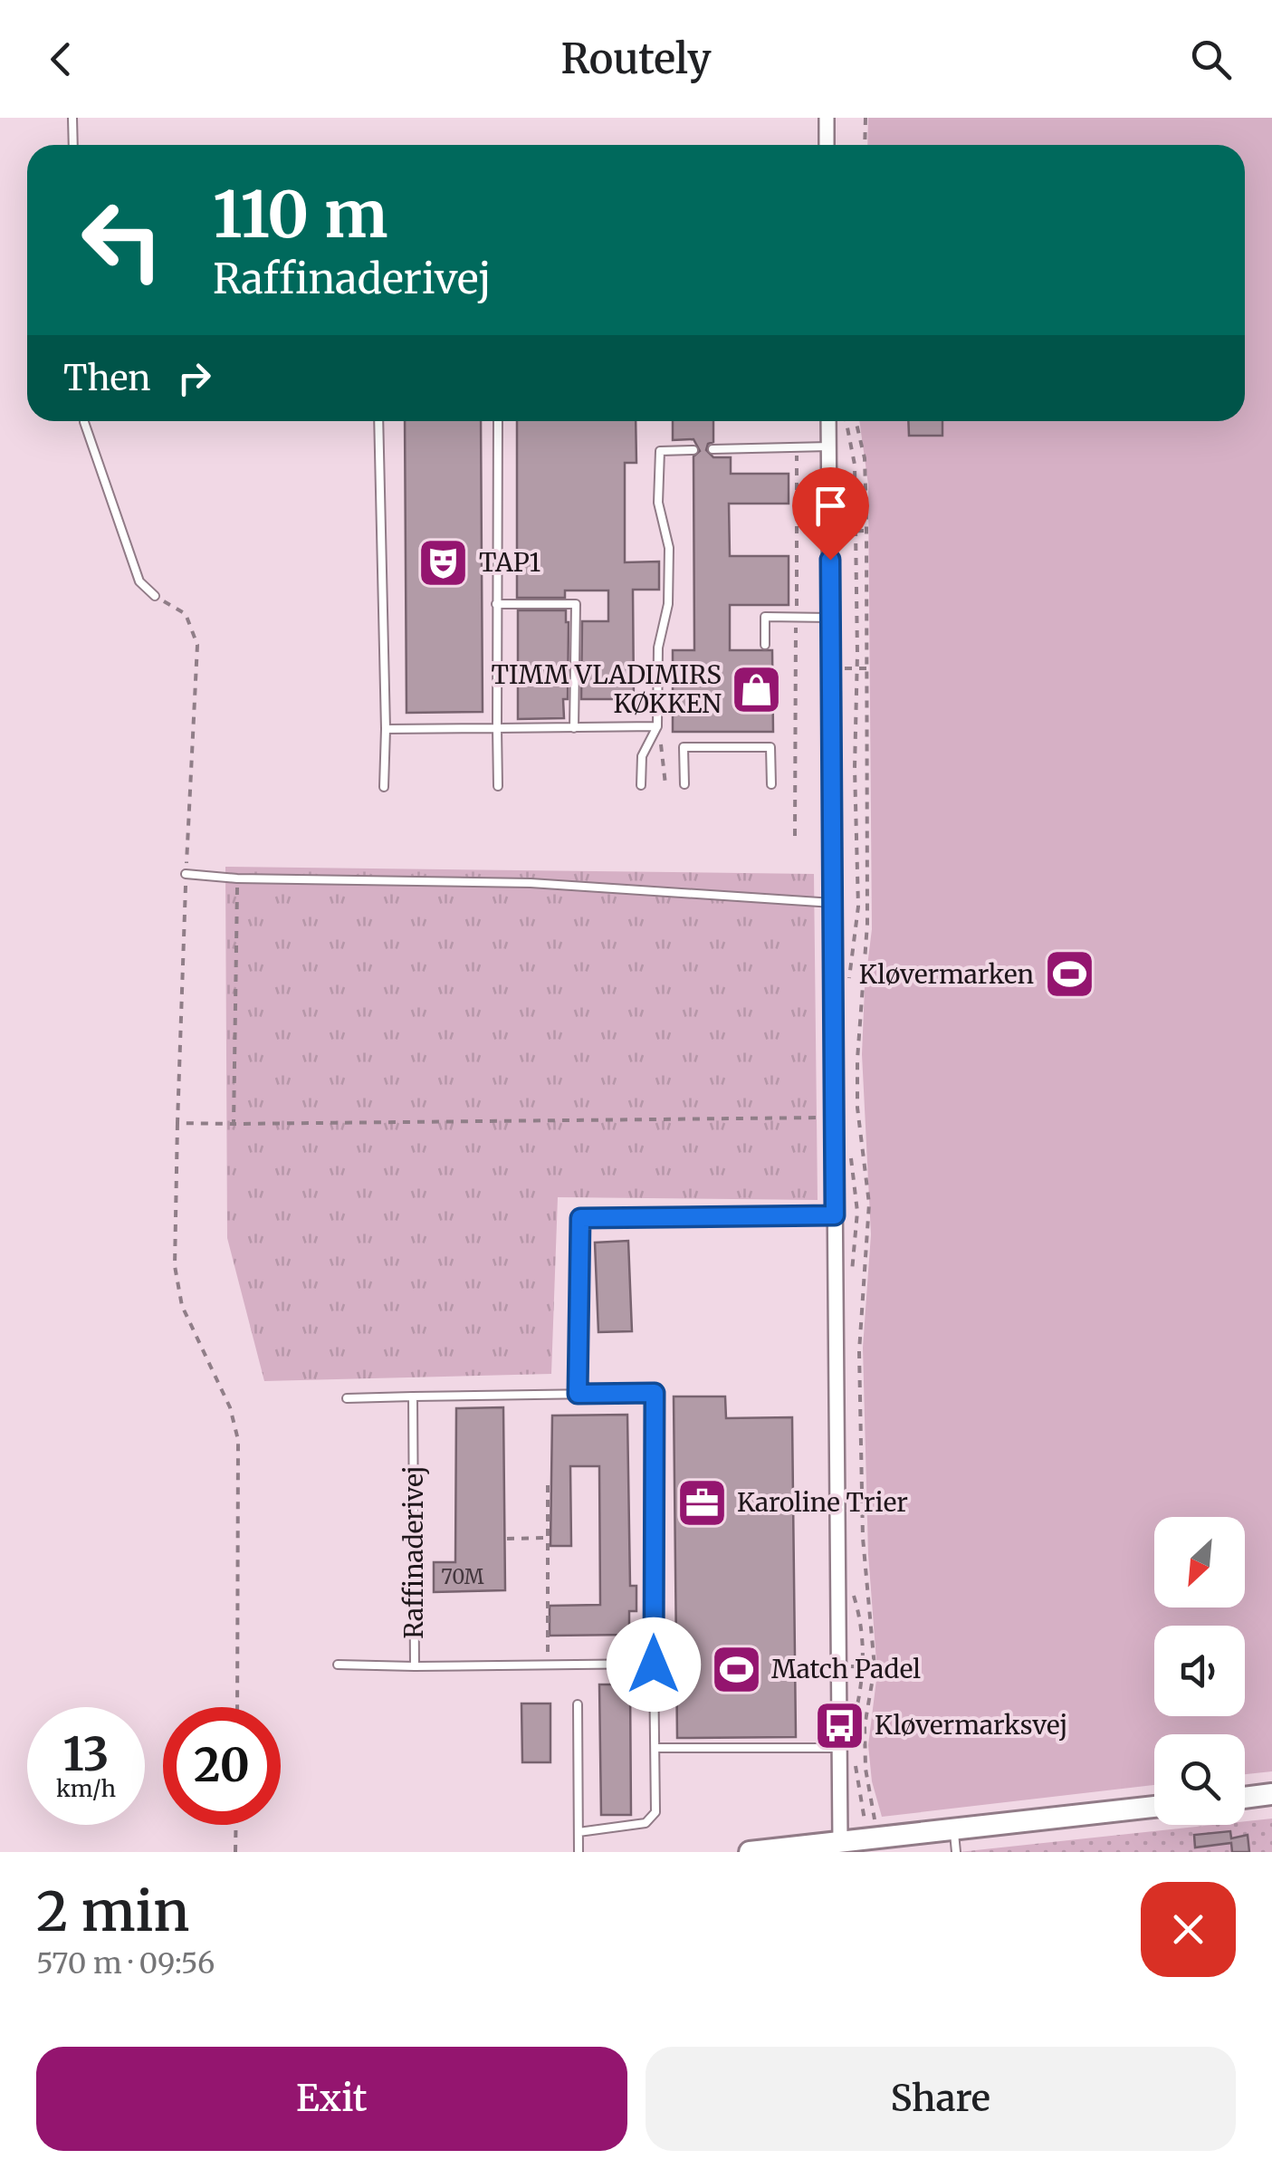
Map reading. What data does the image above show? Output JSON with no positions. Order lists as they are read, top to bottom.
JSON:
{
  "streets": {
    "lane": ["Raffinaderivej"]
  },
  "places": {
    "theatre": ["TAP1"],
    "shop": ["TIMM VLADIMIRS KØKKEN"],
    "sports": ["Kløvermarken", "Match Padel"],
    "office": ["Karoline Trier"],
    "bus stop": ["Kløvermarksvej"]
  },
  "house_numbers": ["70M"],
  "north": "bottom left",
  "page": {
    "header": "Routely",
    "turn": ["110 m", "Raffinaderivej"],
    "then": "Then",
    "speed": "13 km/h",
    "limit": "20",
    "heading": ["2 min", "570 m · 09:56"],
    "buttons": ["Exit", "Share"]
  }
}
